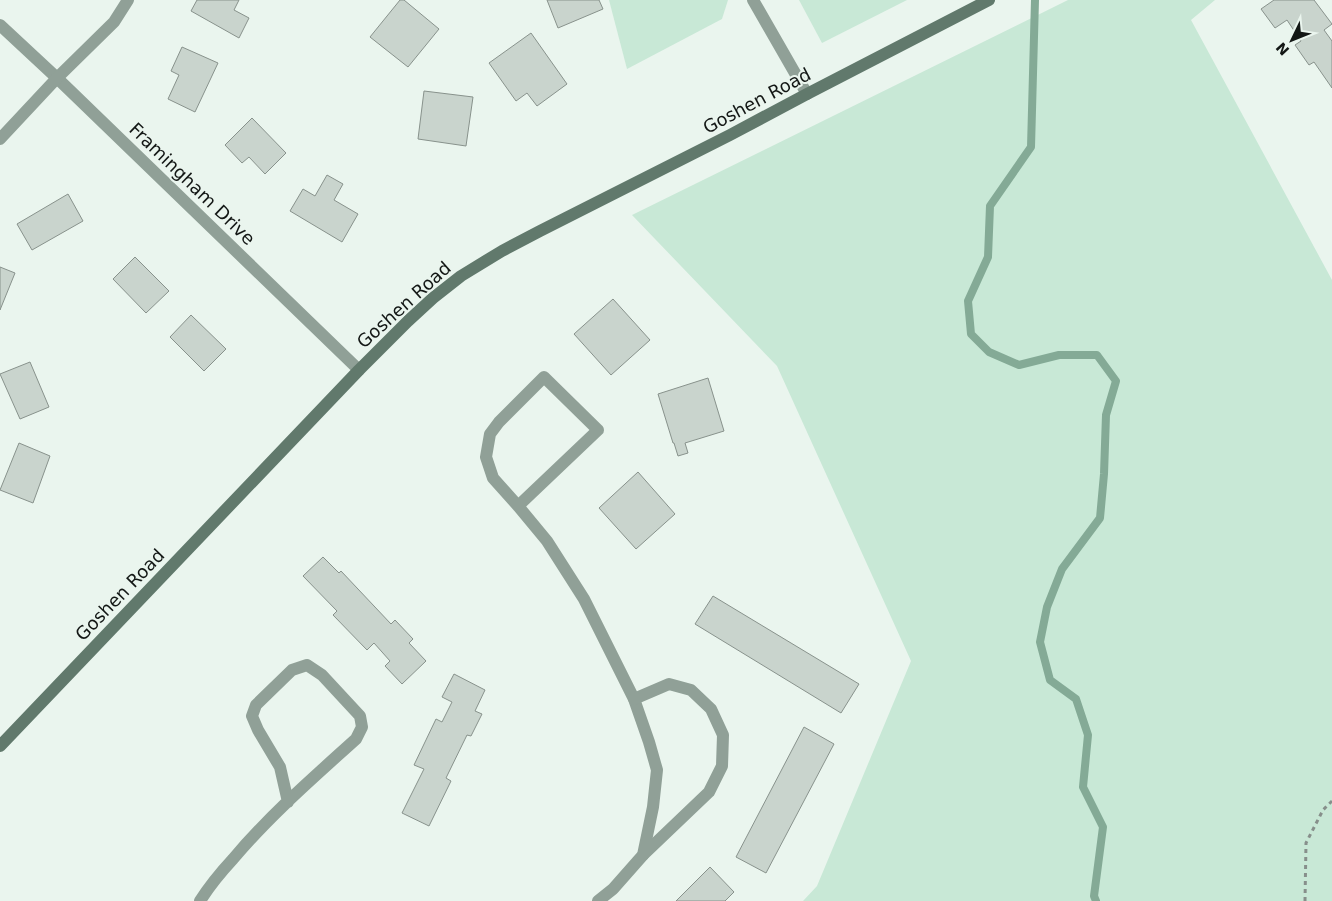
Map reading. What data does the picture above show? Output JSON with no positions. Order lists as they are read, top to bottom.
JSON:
{
  "streets": {
    "street": ["Goshen Road", "Framingham Drive"]
  },
  "crossings": [
    ["Goshen Road", "Framingham Drive"]
  ],
  "north": "bottom left"
}
